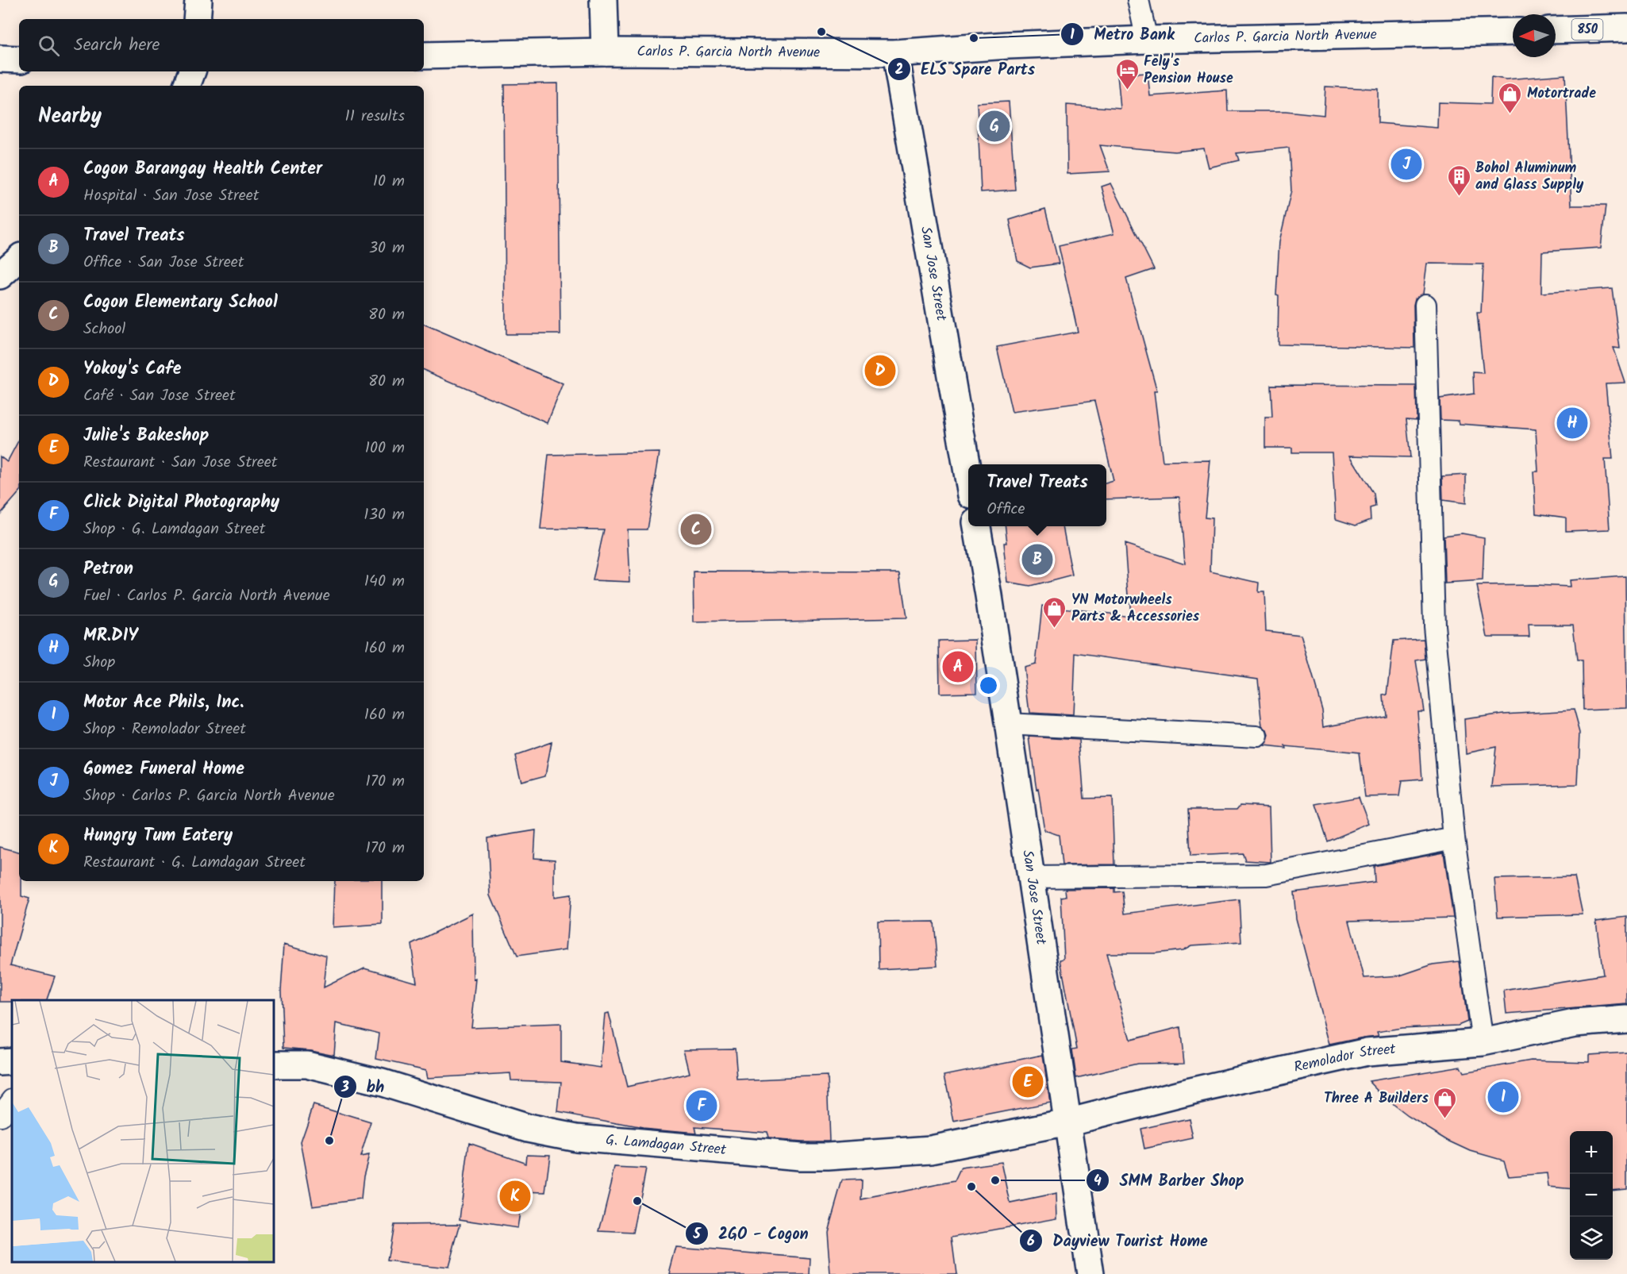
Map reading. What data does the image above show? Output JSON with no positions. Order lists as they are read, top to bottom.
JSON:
{
  "streets": {
    "street": [
      "850",
      "Carlos P. Garcia North Avenue",
      "San Jose Street",
      "Remolador Street",
      "G. Lamdagan Street"
    ]
  },
  "crossings": [
    ["Carlos P. Garcia North Avenue", "San Jose Street"],
    ["San Jose Street", "Remolador Street"],
    ["San Jose Street", "G. Lamdagan Street"],
    ["Remolador Street", "G. Lamdagan Street"]
  ],
  "places": {
    "other": [
      "ELS Spare Parts",
      "Metro Bank",
      "bh",
      "SMM Barber Shop",
      "Dayview Tourist Home",
      "2GO - Cogon"
    ],
    "hotel": ["Fely's Pension House"],
    "shop": ["Motortrade", "YN Motorwheels Parts & Accessories", "Three A Builders"],
    "building": ["Bohol Aluminum and Glass Supply"]
  },
  "north": "left",
  "page": {
    "search": "Search here",
    "heading": ["Nearby", "11 results"],
    "pins": [
      "G",
      "J",
      "D",
      "H",
      "C",
      "B",
      "A",
      "E",
      "I",
      "F",
      "K"
    ],
    "list": [
      {
        "mark": "A",
        "name": "Cogon Barangay Health Center",
        "note": "Hospital · San Jose Street",
        "value": "10 m"
      },
      {
        "mark": "B",
        "name": "Travel Treats",
        "note": "Office · San Jose Street",
        "value": "30 m"
      },
      {
        "mark": "C",
        "name": "Cogon Elementary School",
        "note": "School",
        "value": "80 m"
      },
      {
        "mark": "D",
        "name": "Yokoy's Cafe",
        "note": "Café · San Jose Street",
        "value": "80 m"
      },
      {
        "mark": "E",
        "name": "Julie's Bakeshop",
        "note": "Restaurant · San Jose Street",
        "value": "100 m"
      },
      {
        "mark": "F",
        "name": "Click Digital Photography",
        "note": "Shop · G. Lamdagan Street",
        "value": "130 m"
      },
      {
        "mark": "G",
        "name": "Petron",
        "note": "Fuel · Carlos P. Garcia North Avenue",
        "value": "140 m"
      },
      {
        "mark": "H",
        "name": "MR.DIY",
        "note": "Shop",
        "value": "160 m"
      },
      {
        "mark": "I",
        "name": "Motor Ace Phils, Inc.",
        "note": "Shop · Remolador Street",
        "value": "160 m"
      },
      {
        "mark": "J",
        "name": "Gomez Funeral Home",
        "note": "Shop · Carlos P. Garcia North Avenue",
        "value": "170 m"
      },
      {
        "mark": "K",
        "name": "Hungry Tum Eatery",
        "note": "Restaurant · G. Lamdagan Street",
        "value": "170 m"
      }
    ],
    "popup": ["Travel Treats", "Office"],
    "map_buttons": ["+", "−"]
  }
}
